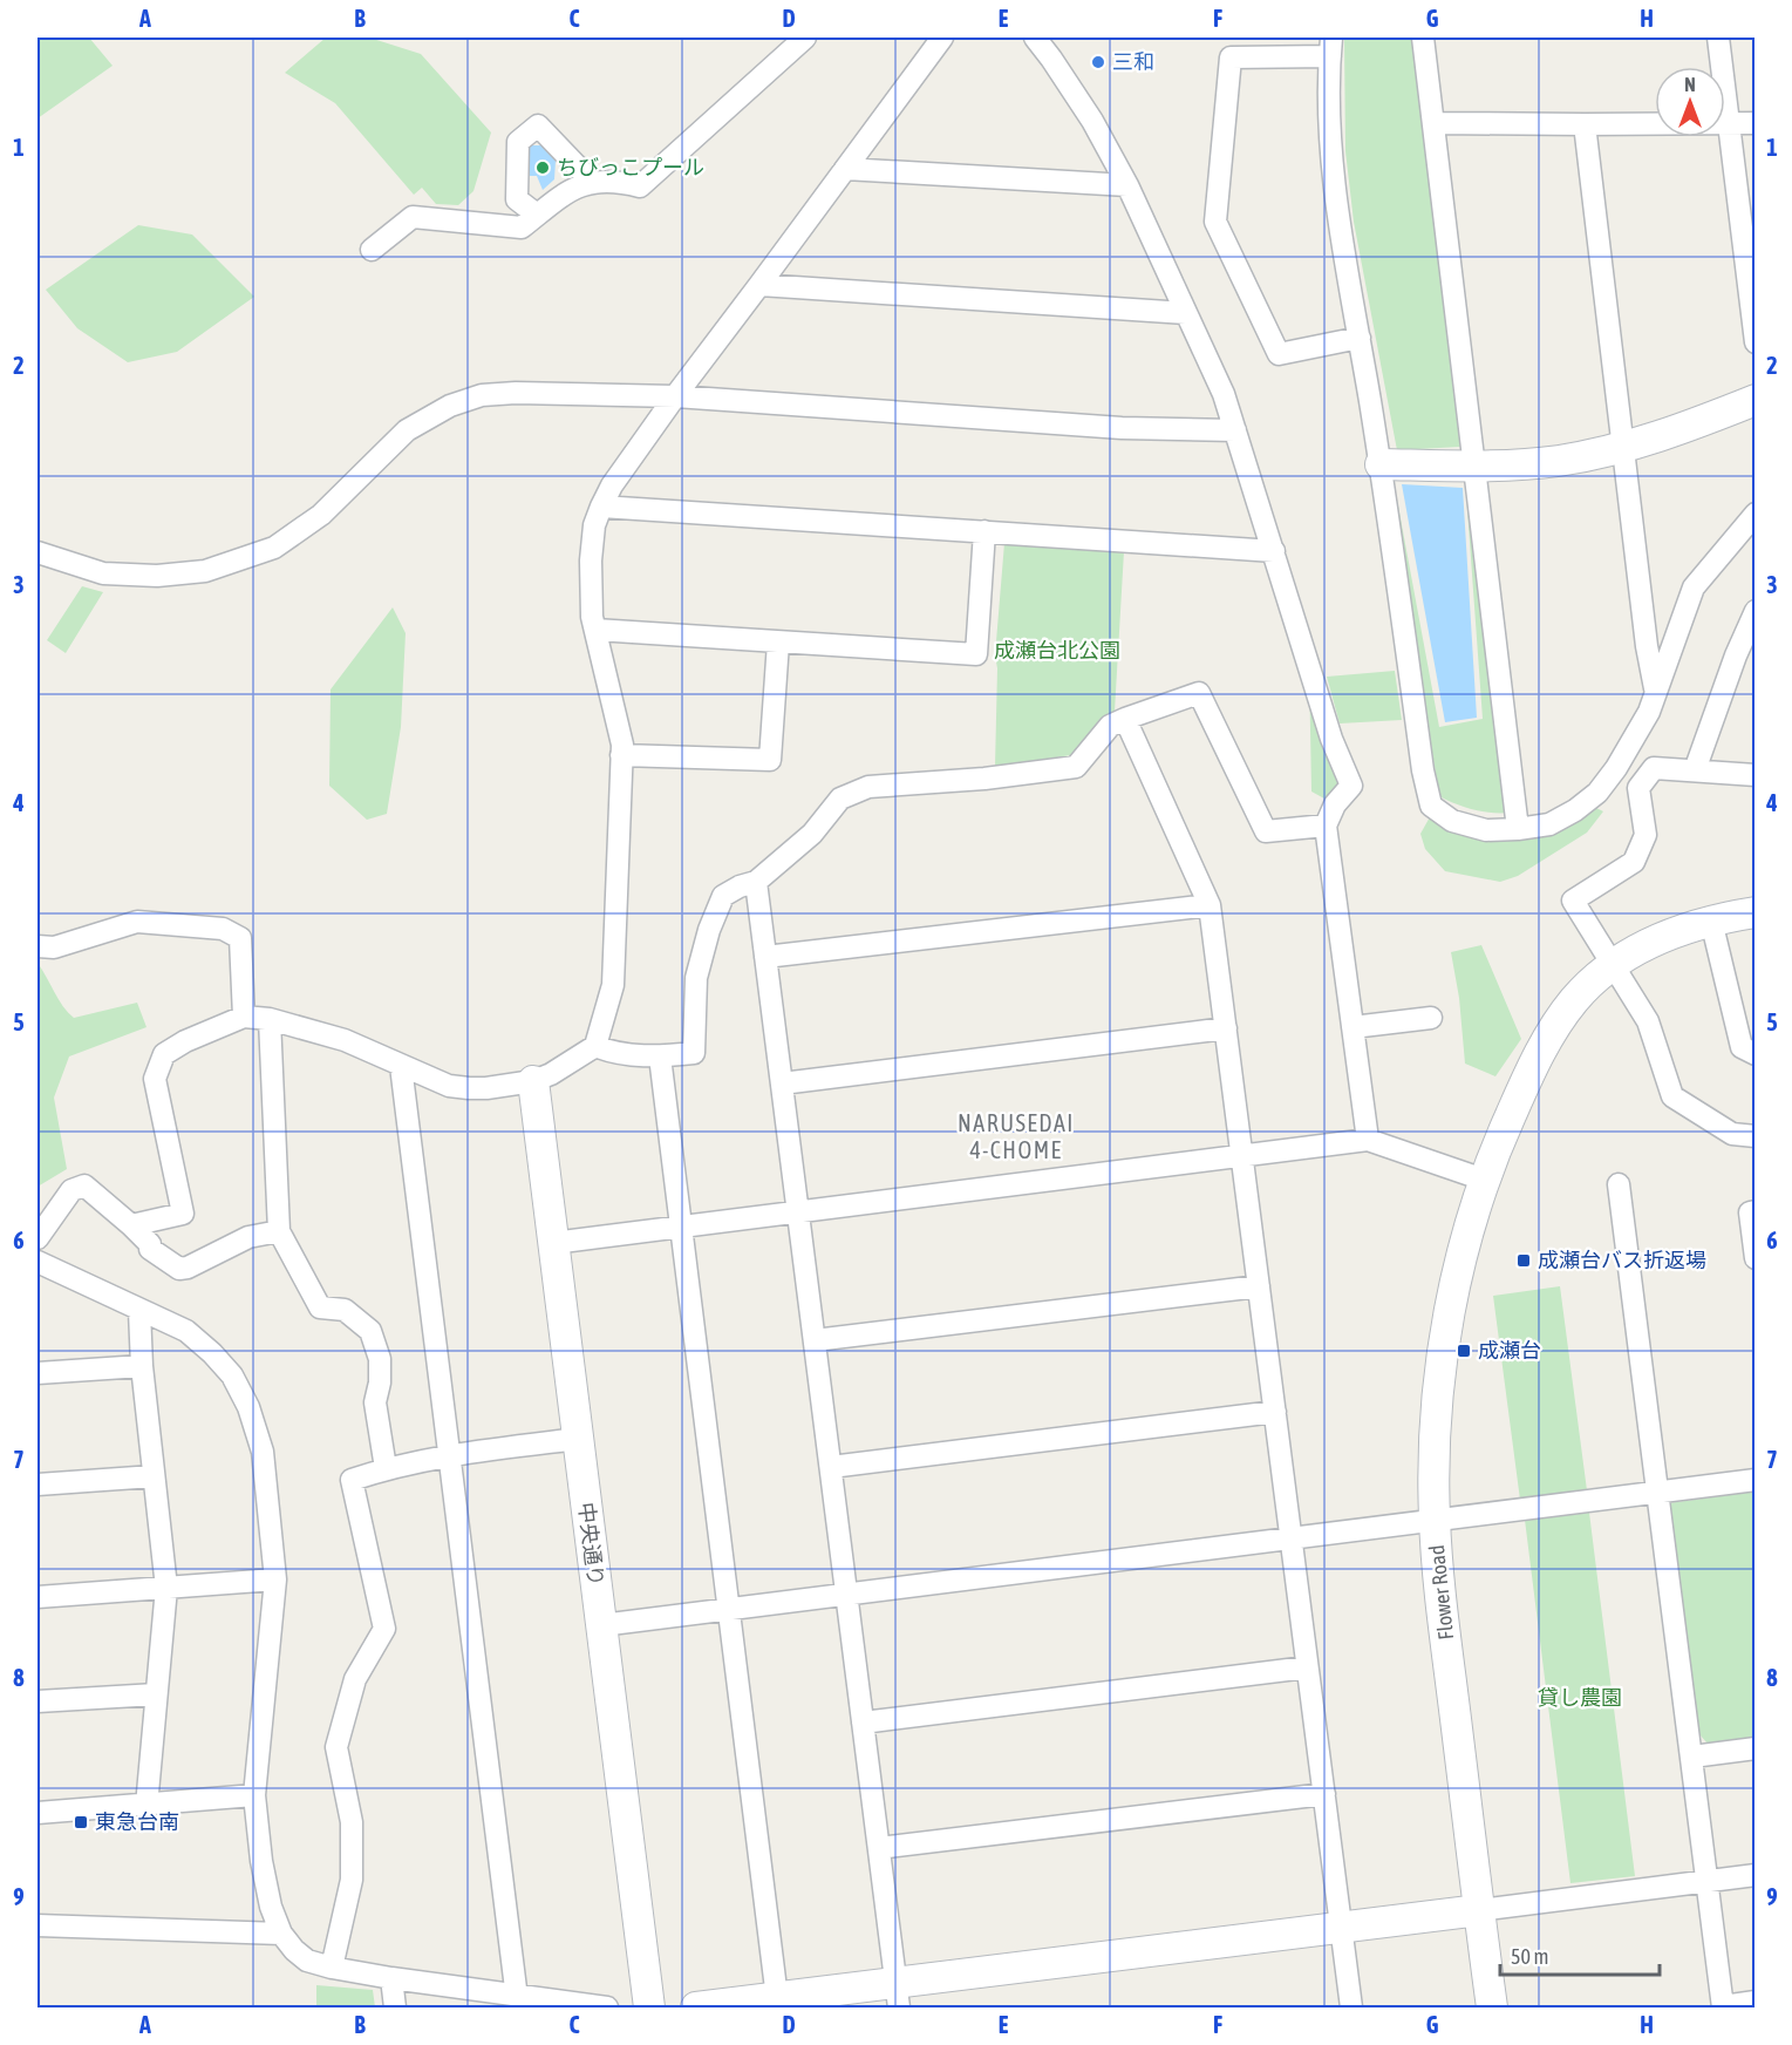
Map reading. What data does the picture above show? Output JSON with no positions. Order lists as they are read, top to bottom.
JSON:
{
  "streets": {
    "street": ["中央通り", "Flower Road"]
  },
  "districts": ["NARUSEDAI 4-CHOME"],
  "parks": ["成瀬台北公園", "貸し農園"],
  "places": {
    "other": ["三和", "ちびっこプール"],
    "transit": ["成瀬台バス折返場", "成瀬台", "東急台南"]
  },
  "scale_bar": "50 m",
  "north": "top",
  "grid": {
    "columns": [
      "A",
      "B",
      "C",
      "D",
      "E",
      "F",
      "G",
      "H"
    ],
    "rows": [
      "1",
      "2",
      "3",
      "4",
      "5",
      "6",
      "7",
      "8",
      "9"
    ]
  }
}
